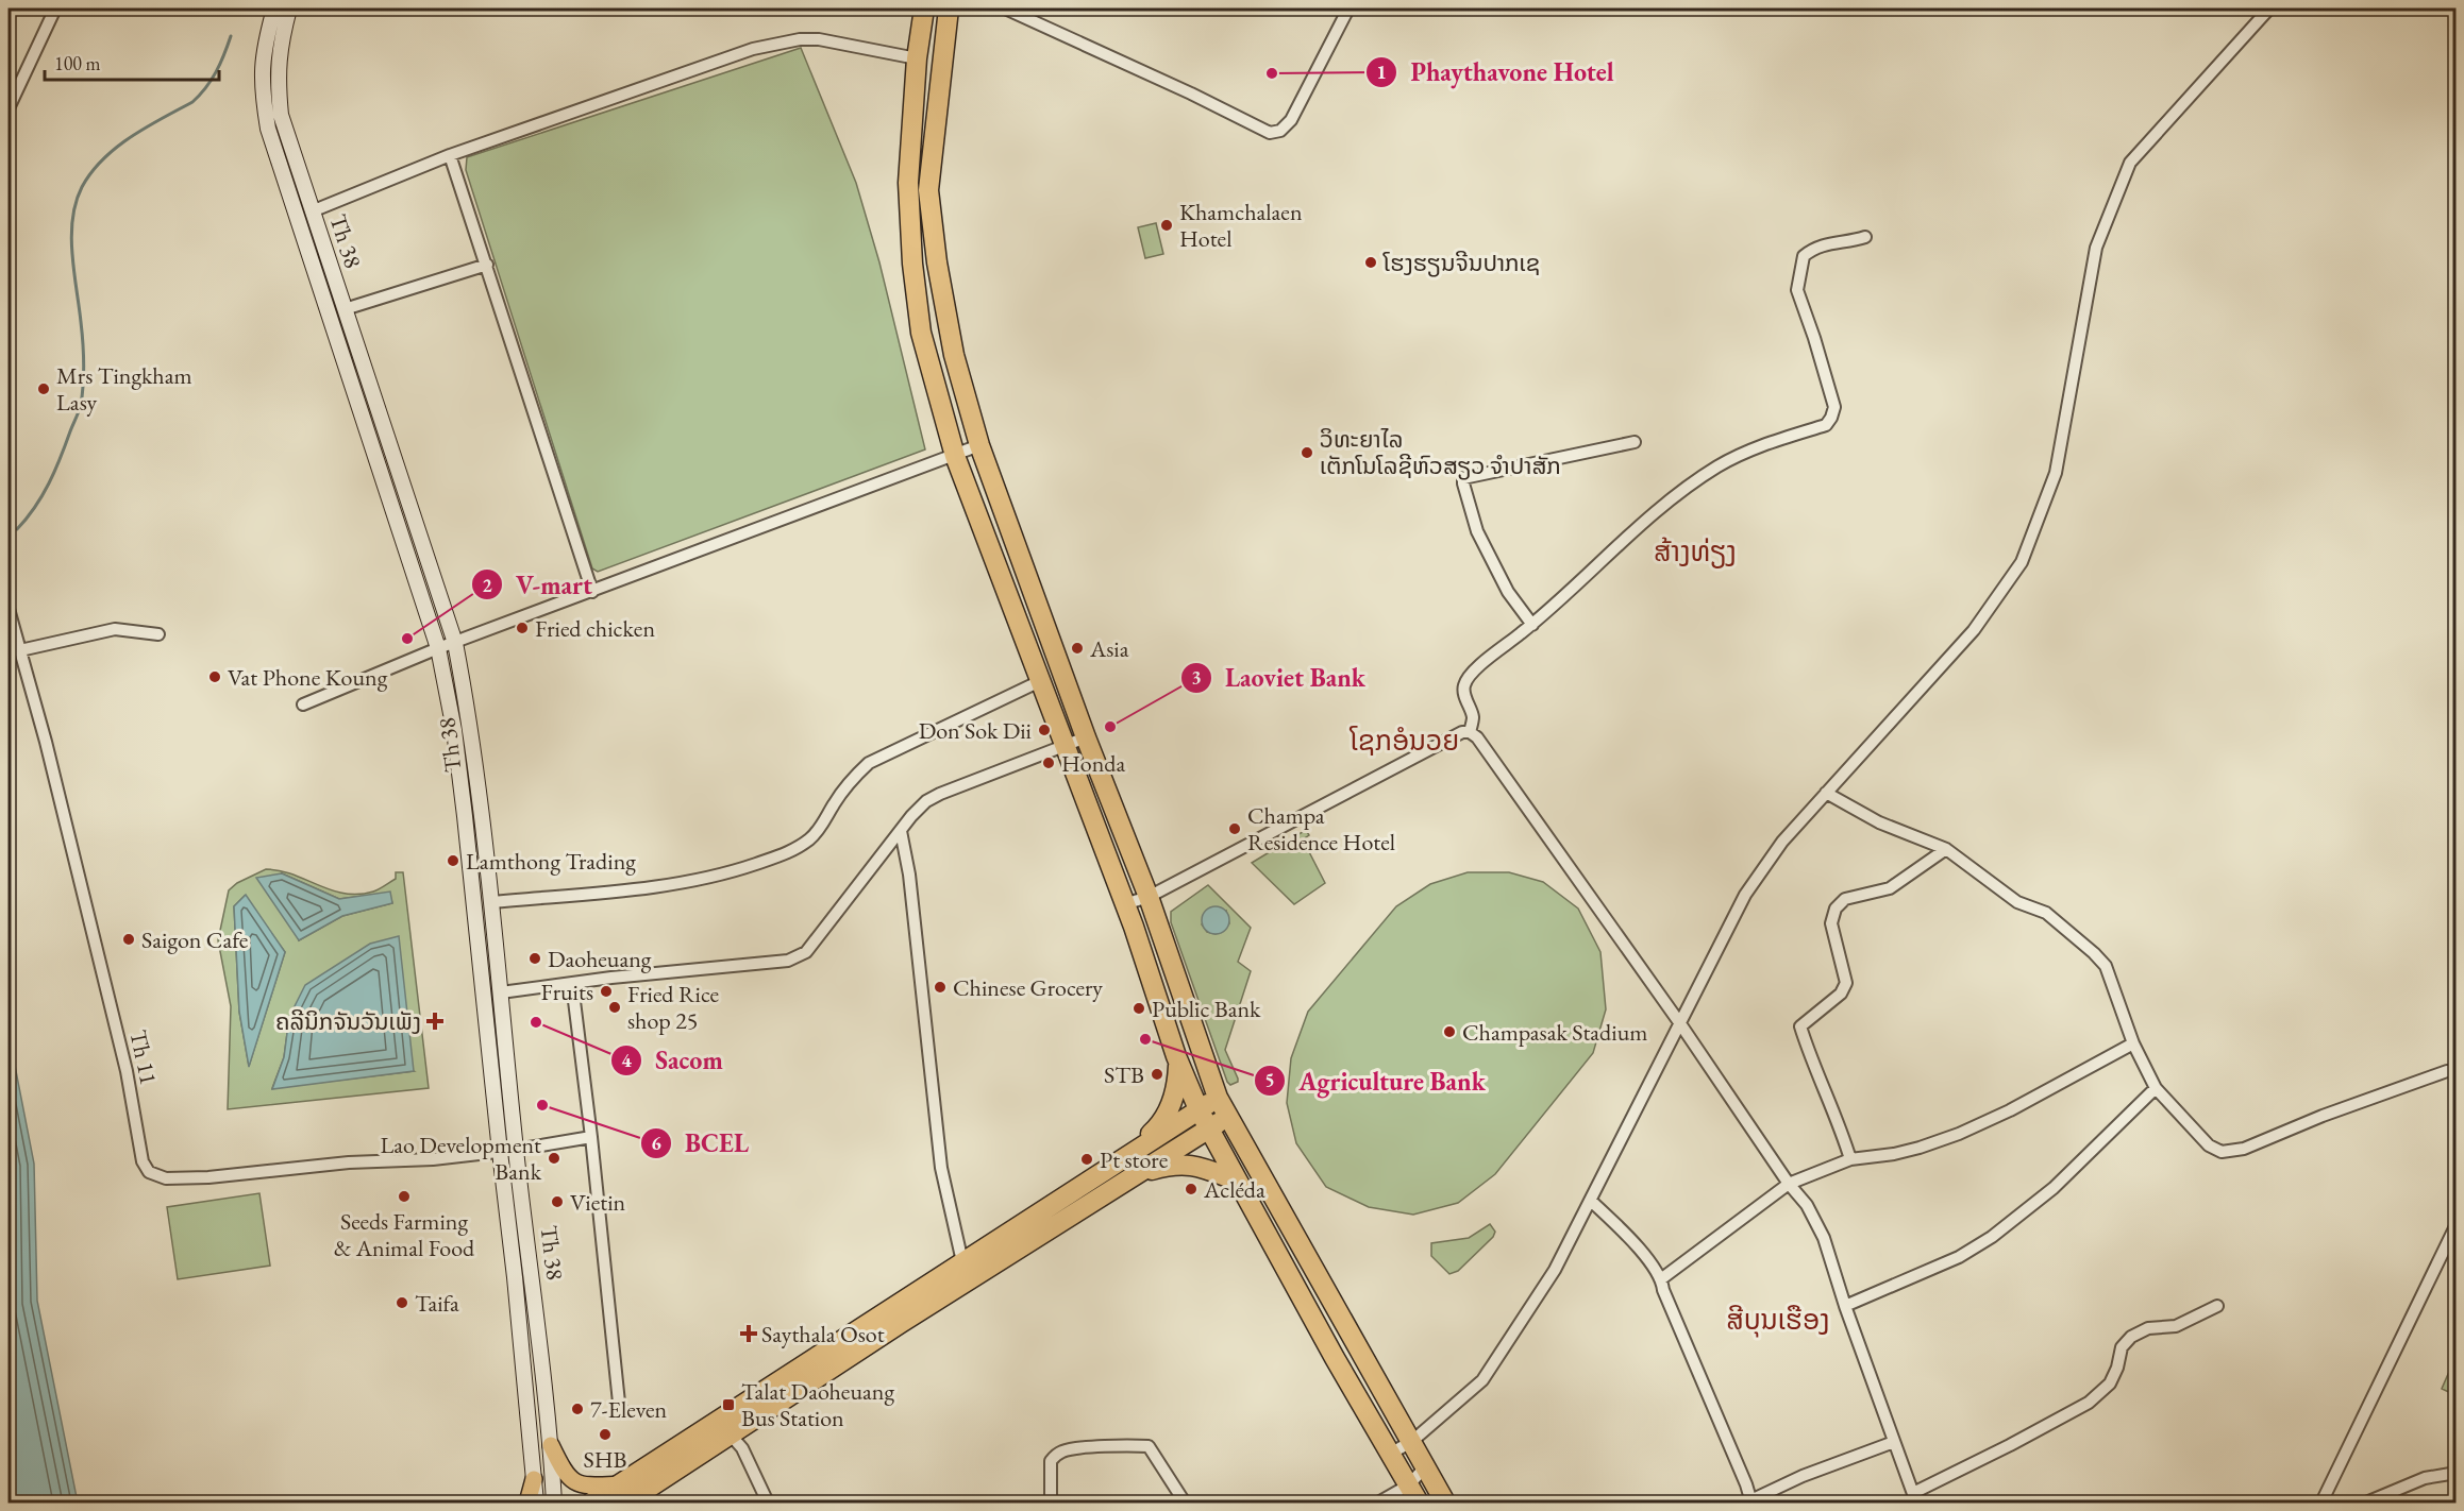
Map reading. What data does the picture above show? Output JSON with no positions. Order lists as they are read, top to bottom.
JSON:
{
  "streets": {
    "street": ["Th 38", "Th 11"]
  },
  "crossings": [
    ["Th 38", "Th 11"]
  ],
  "districts": ["ສ້າງທ່ຽງ", "ໂຊກອໍນວຍ", "ສີບຸນເຮືອງ"],
  "places": {
    "other": [
      "Phaythavone Hotel",
      "Khamchalaen Hotel",
      "ໂຮງຮຽນຈີນປາກເຊ",
      "Mrs Tingkham Lasy",
      "ວິທະຍາໄລ ເຕັກໂນໂລຊີຫົວສຽວ ຈຳປາສັກ",
      "Fried chicken",
      "V-mart",
      "Asia",
      "Vat Phone Koung",
      "Laoviet Bank",
      "Don Sok Dii",
      "Honda",
      "Champa Residence Hotel",
      "Lamthong Trading",
      "Saigon Cafe",
      "Daoheuang",
      "Chinese Grocery",
      "Fruits",
      "Fried Rice shop 25",
      "Public Bank",
      "Sacom",
      "Champasak Stadium",
      "Agriculture Bank",
      "STB",
      "BCEL",
      "Lao Development Bank",
      "Pt store",
      "Acléda",
      "Seeds Farming & Animal Food",
      "Vietin",
      "Taifa",
      "7-Eleven",
      "SHB"
    ],
    "health": ["ຄລີນິກຈັນວັນເພັງ", "Saythala Osot"],
    "transit": ["Talat Daoheuang Bus Station"]
  },
  "scale_bar": "100 m"
}
